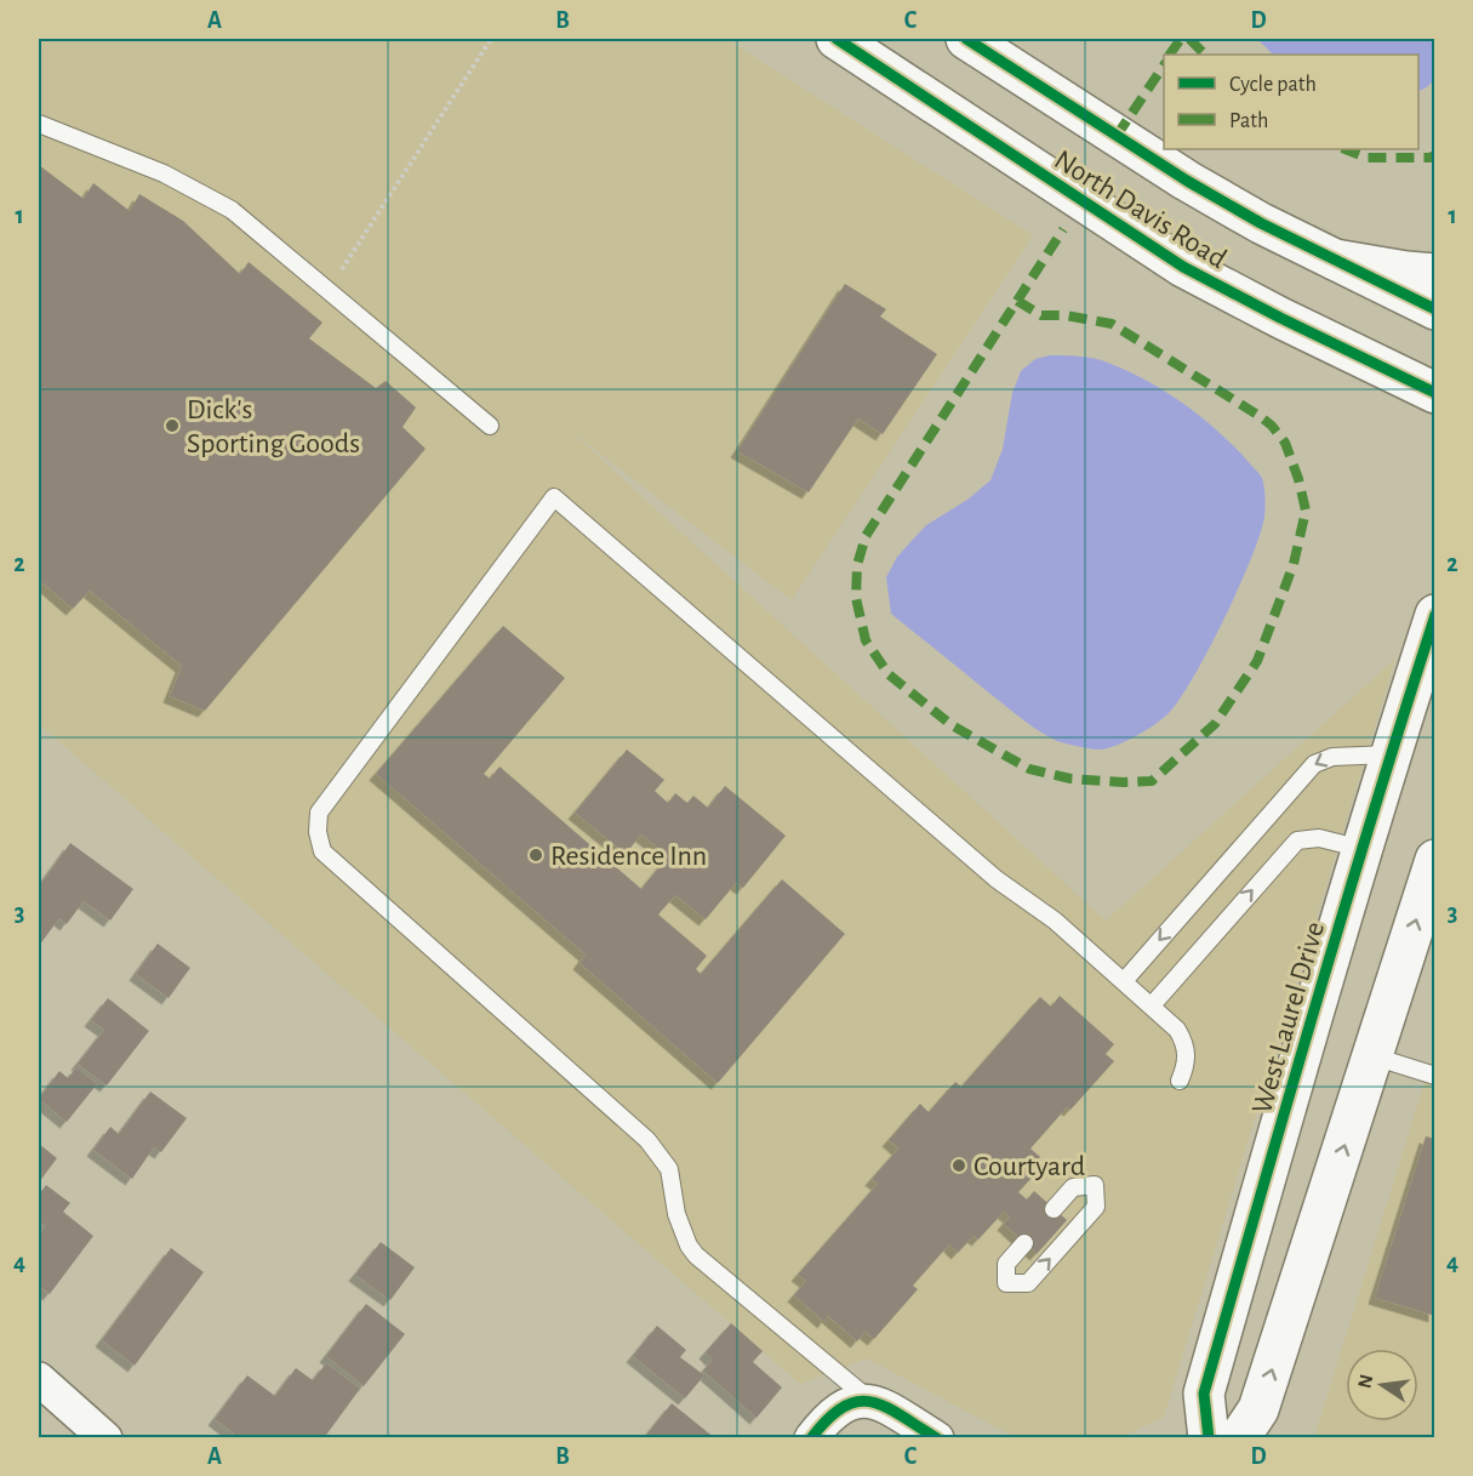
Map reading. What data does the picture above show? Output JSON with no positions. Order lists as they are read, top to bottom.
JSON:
{
  "streets": {
    "main road": ["North Davis Road", "West Laurel Drive"]
  },
  "places": ["Dick's Sporting Goods", "Residence Inn", "Courtyard"],
  "legend": ["Cycle path", "Path"],
  "north": "left",
  "grid": {
    "columns": [
      "A",
      "B",
      "C",
      "D"
    ],
    "rows": [
      "1",
      "2",
      "3",
      "4"
    ]
  }
}
